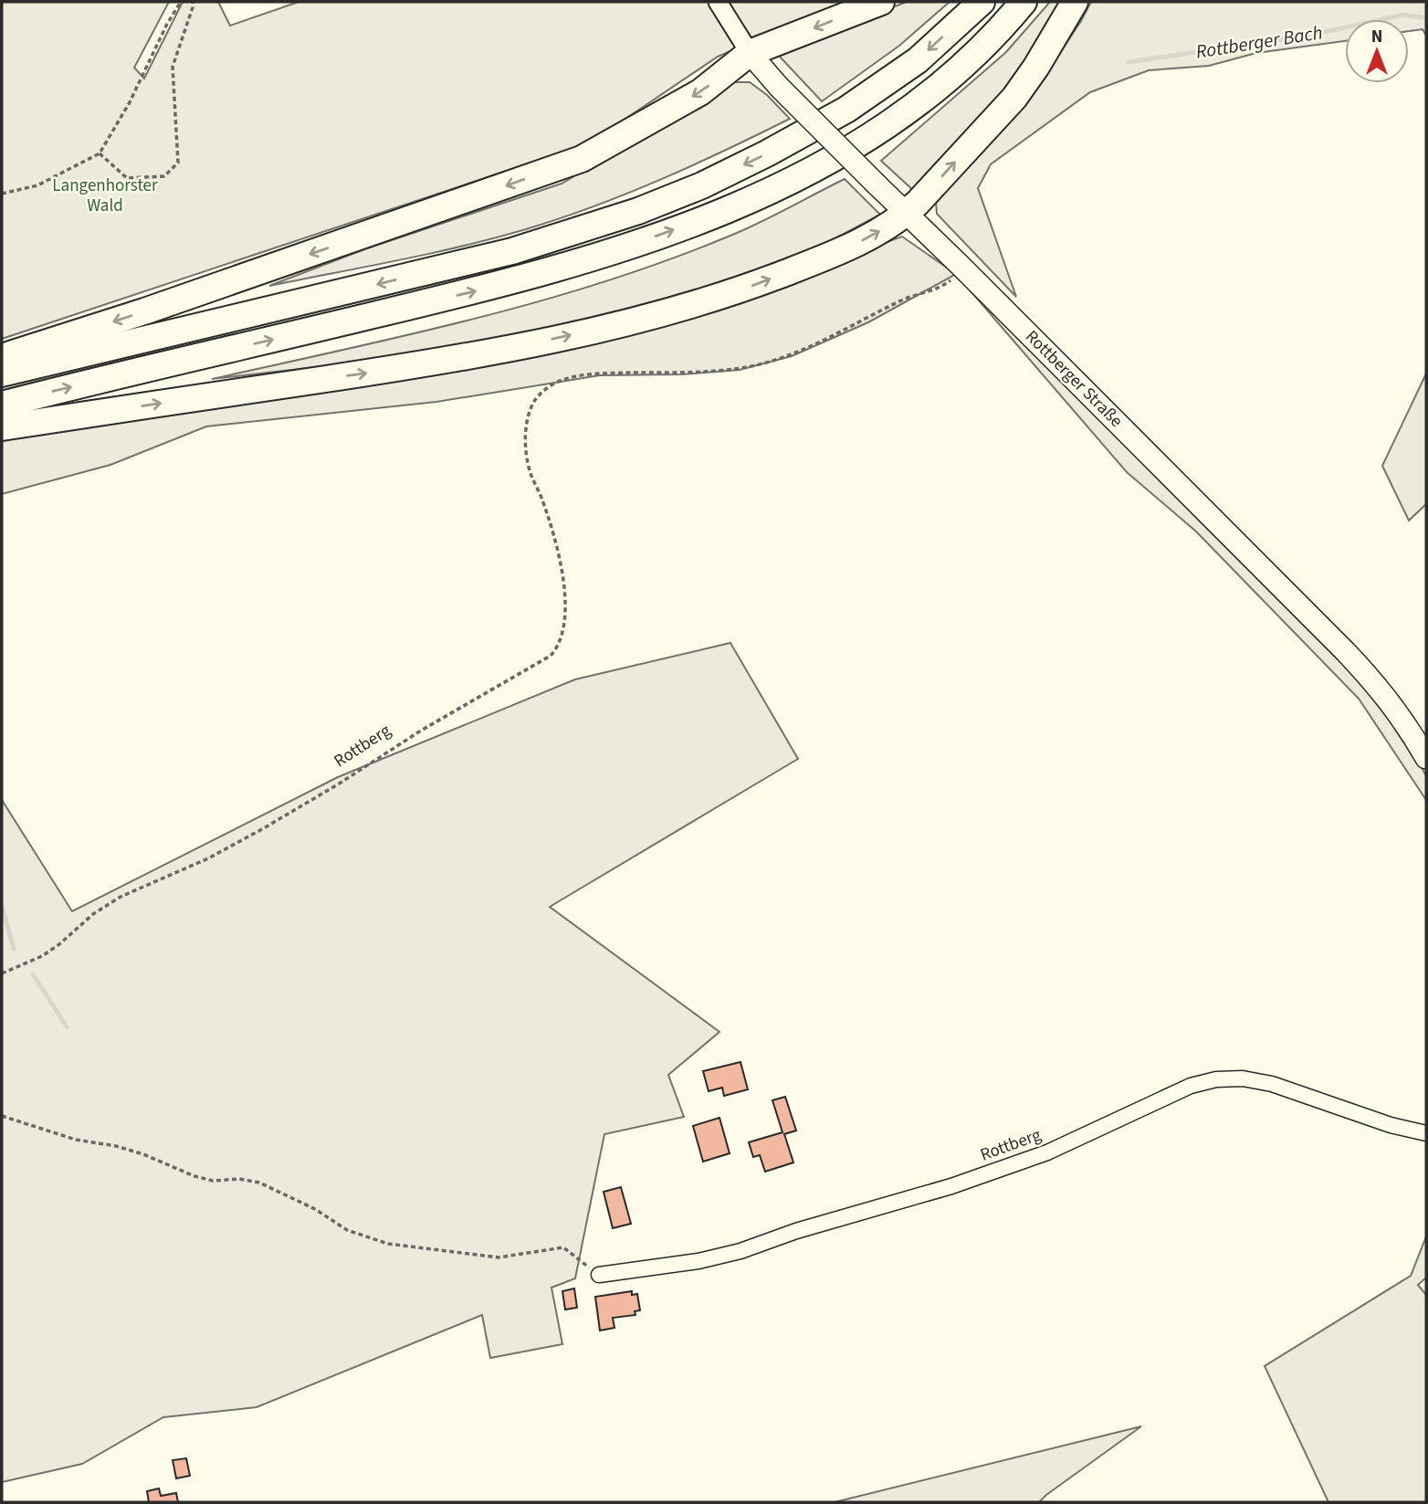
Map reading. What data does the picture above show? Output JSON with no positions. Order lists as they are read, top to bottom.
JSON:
{
  "streets": {
    "main road": ["Rottberger Straße"],
    "street": ["Rottberg"]
  },
  "crossings": [
    ["Rottberger Straße", "Rottberg"]
  ],
  "water": ["Rottberger Bach"],
  "parks": ["Langenhorster Wald"],
  "north": "top"
}
